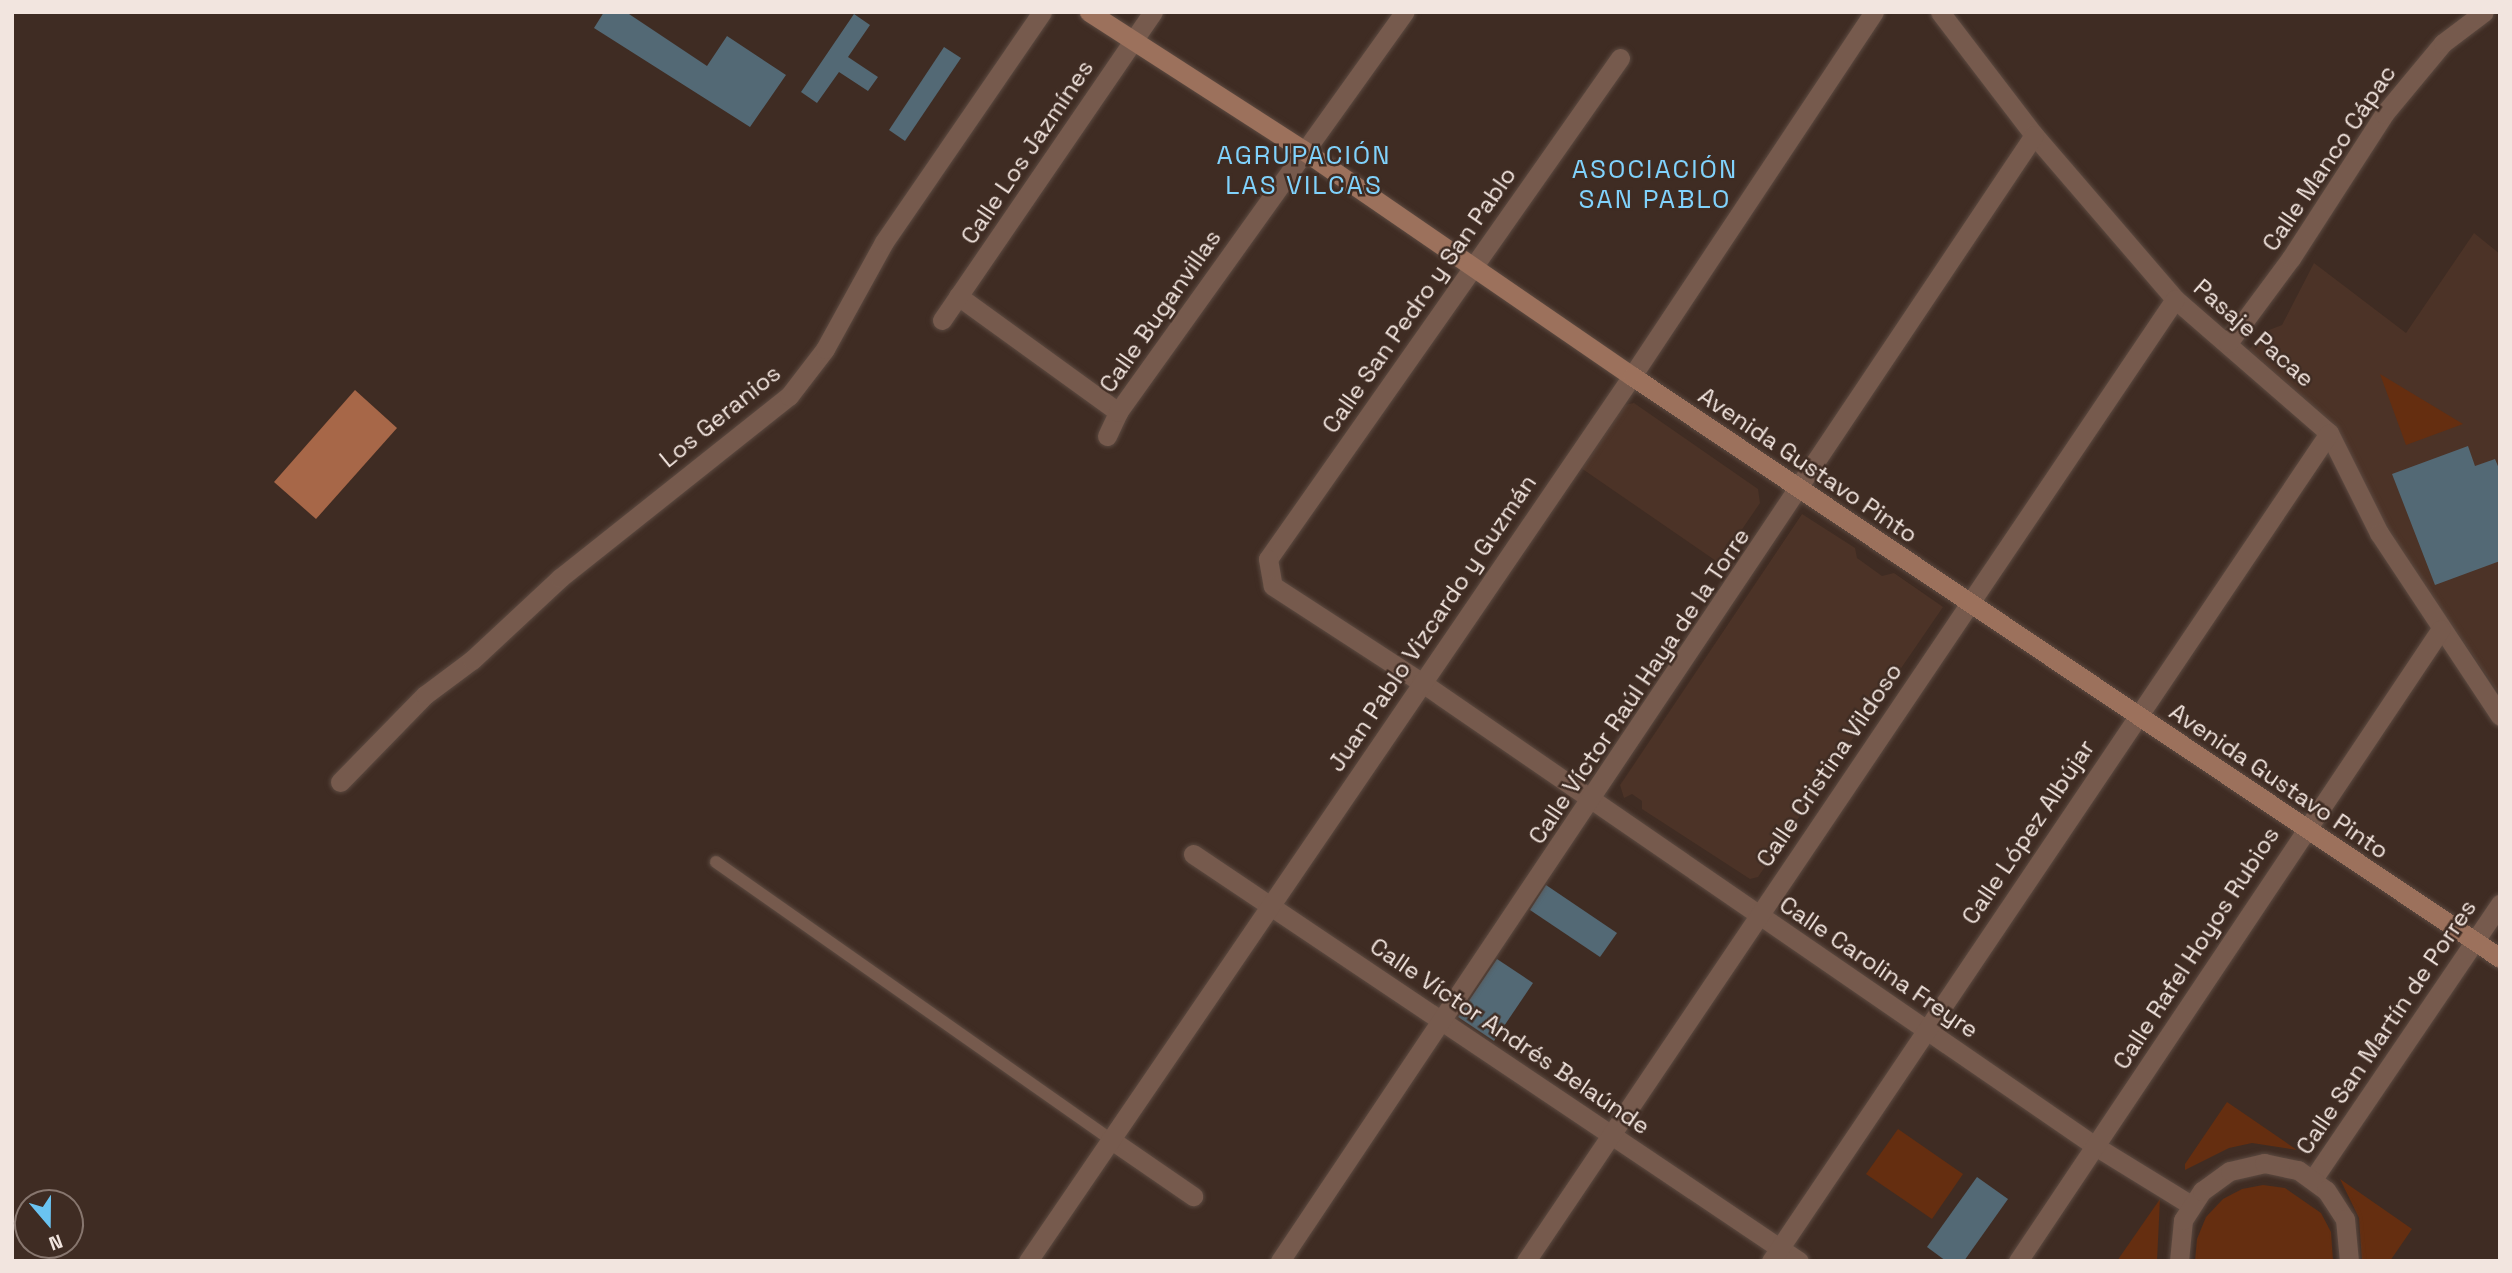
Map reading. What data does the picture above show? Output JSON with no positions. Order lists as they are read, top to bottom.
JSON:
{
  "streets": {
    "main road": ["Avenida Gustavo Pinto"],
    "street": [
      "Calle Los Jazmínes",
      "Calle Manco Cápac",
      "Calle San Pedro y San Pablo",
      "Calle Buganvillas",
      "Pasaje Pacae",
      "Los Geranios",
      "Juan Pablo Vizcardo y Guzmán",
      "Calle Víctor Raúl Haya de la Torre",
      "Calle Cristina Vildoso",
      "Calle López Albújar",
      "Calle Rafel Hoyos Rubios",
      "Calle Carolina Freyre",
      "Calle San Martín de Porres",
      "Calle Víctor Andrés Belaúnde"
    ]
  },
  "crossings": [
    ["Calle Los Jazmínes", "Avenida Gustavo Pinto"],
    ["Calle Manco Cápac", "Pasaje Pacae"],
    ["Calle San Pedro y San Pablo", "Avenida Gustavo Pinto"],
    ["Calle San Pedro y San Pablo", "Calle Carolina Freyre"],
    ["Calle Buganvillas", "Avenida Gustavo Pinto"],
    ["Pasaje Pacae", "Calle Víctor Raúl Haya de la Torre"],
    ["Pasaje Pacae", "Calle Cristina Vildoso"],
    ["Pasaje Pacae", "Calle López Albújar"],
    ["Pasaje Pacae", "Calle Rafel Hoyos Rubios"],
    ["Avenida Gustavo Pinto", "Juan Pablo Vizcardo y Guzmán"],
    ["Avenida Gustavo Pinto", "Calle Víctor Raúl Haya de la Torre"],
    ["Avenida Gustavo Pinto", "Calle Cristina Vildoso"],
    ["Avenida Gustavo Pinto", "Calle López Albújar"],
    ["Avenida Gustavo Pinto", "Calle Rafel Hoyos Rubios"],
    ["Avenida Gustavo Pinto", "Calle San Martín de Porres"],
    ["Juan Pablo Vizcardo y Guzmán", "Calle Carolina Freyre"],
    ["Juan Pablo Vizcardo y Guzmán", "Calle Víctor Andrés Belaúnde"],
    ["Calle Víctor Raúl Haya de la Torre", "Calle Carolina Freyre"],
    ["Calle Víctor Raúl Haya de la Torre", "Calle Víctor Andrés Belaúnde"],
    ["Calle Cristina Vildoso", "Calle Carolina Freyre"],
    ["Calle Cristina Vildoso", "Calle Víctor Andrés Belaúnde"],
    ["Calle López Albújar", "Calle Carolina Freyre"],
    ["Calle López Albújar", "Calle Víctor Andrés Belaúnde"],
    ["Calle Rafel Hoyos Rubios", "Calle Carolina Freyre"]
  ],
  "districts": ["AGRUPACIÓN LAS VILCAS", "ASOCIACIÓN SAN PABLO"],
  "north": "bottom"
}
